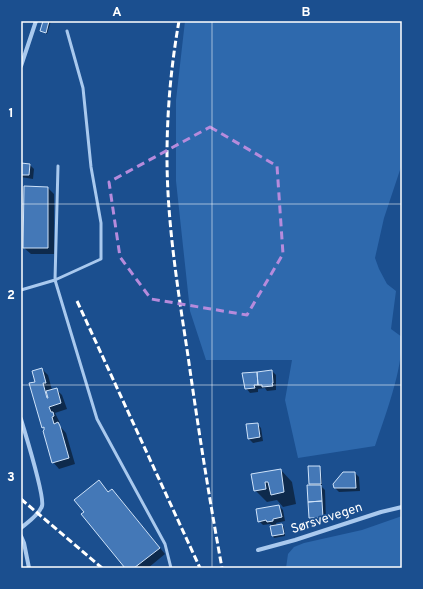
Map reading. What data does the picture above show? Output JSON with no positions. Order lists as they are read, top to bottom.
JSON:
{
  "streets": {
    "street": ["Sørsvevegen"]
  },
  "grid": {
    "columns": ["A", "B"],
    "rows": ["1", "2", "3"]
  }
}
